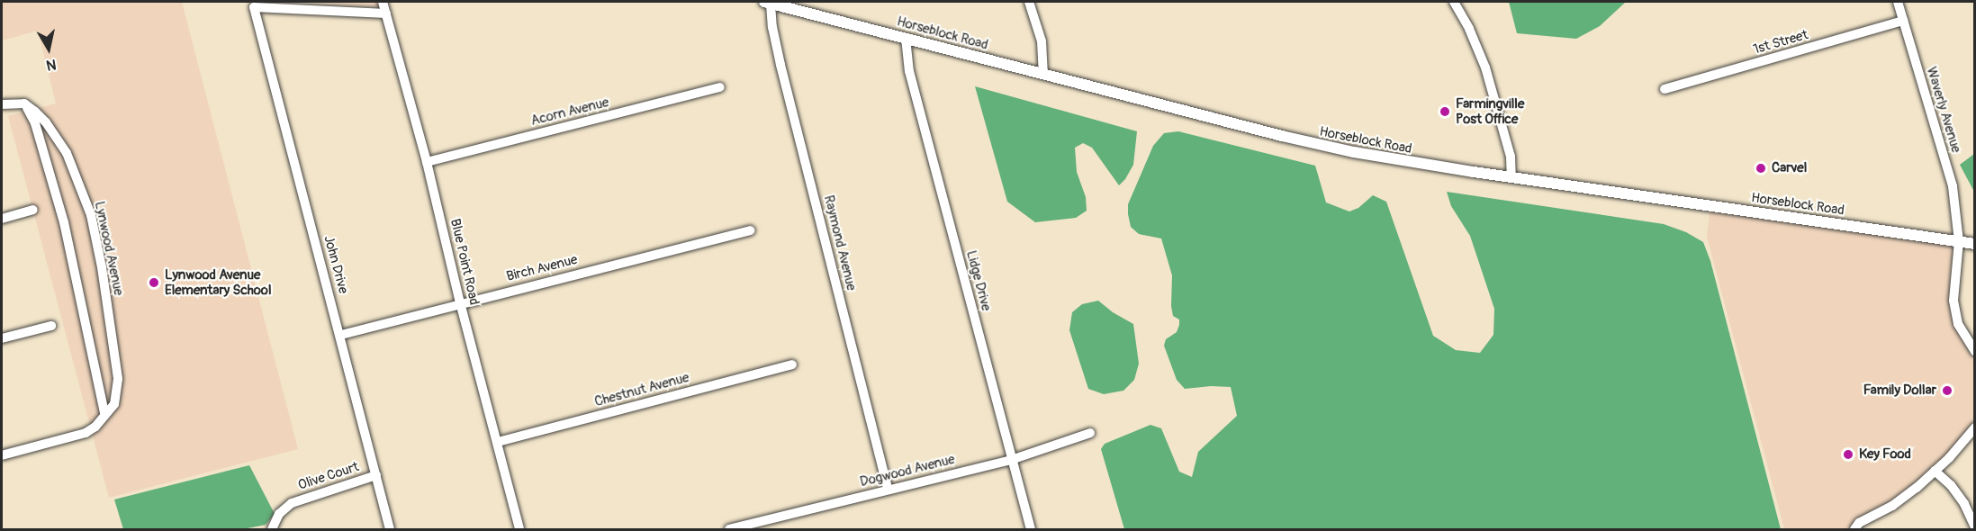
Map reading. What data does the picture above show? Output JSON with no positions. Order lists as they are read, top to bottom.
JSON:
{
  "streets": {
    "main road": ["Horseblock Road"],
    "street": [
      "1st Street",
      "Waverly Avenue",
      "Acorn Avenue",
      "Raymond Avenue",
      "Lynwood Avenue",
      "Blue Point Road",
      "John Drive",
      "Birch Avenue",
      "Lidge Drive",
      "Chestnut Avenue",
      "Dogwood Avenue",
      "Olive Court"
    ]
  },
  "crossings": [
    ["Horseblock Road", "Waverly Avenue"],
    ["Horseblock Road", "Raymond Avenue"],
    ["Horseblock Road", "Lidge Drive"],
    ["1st Street", "Waverly Avenue"],
    ["Acorn Avenue", "Blue Point Road"],
    ["Raymond Avenue", "Dogwood Avenue"],
    ["Blue Point Road", "John Drive"],
    ["Blue Point Road", "Birch Avenue"],
    ["Blue Point Road", "Chestnut Avenue"],
    ["John Drive", "Birch Avenue"],
    ["John Drive", "Olive Court"],
    ["Lidge Drive", "Dogwood Avenue"]
  ],
  "places": [
    "Farmingville Post Office",
    "Carvel",
    "Lynwood Avenue Elementary School",
    "Family Dollar",
    "Key Food"
  ],
  "north": "bottom"
}
